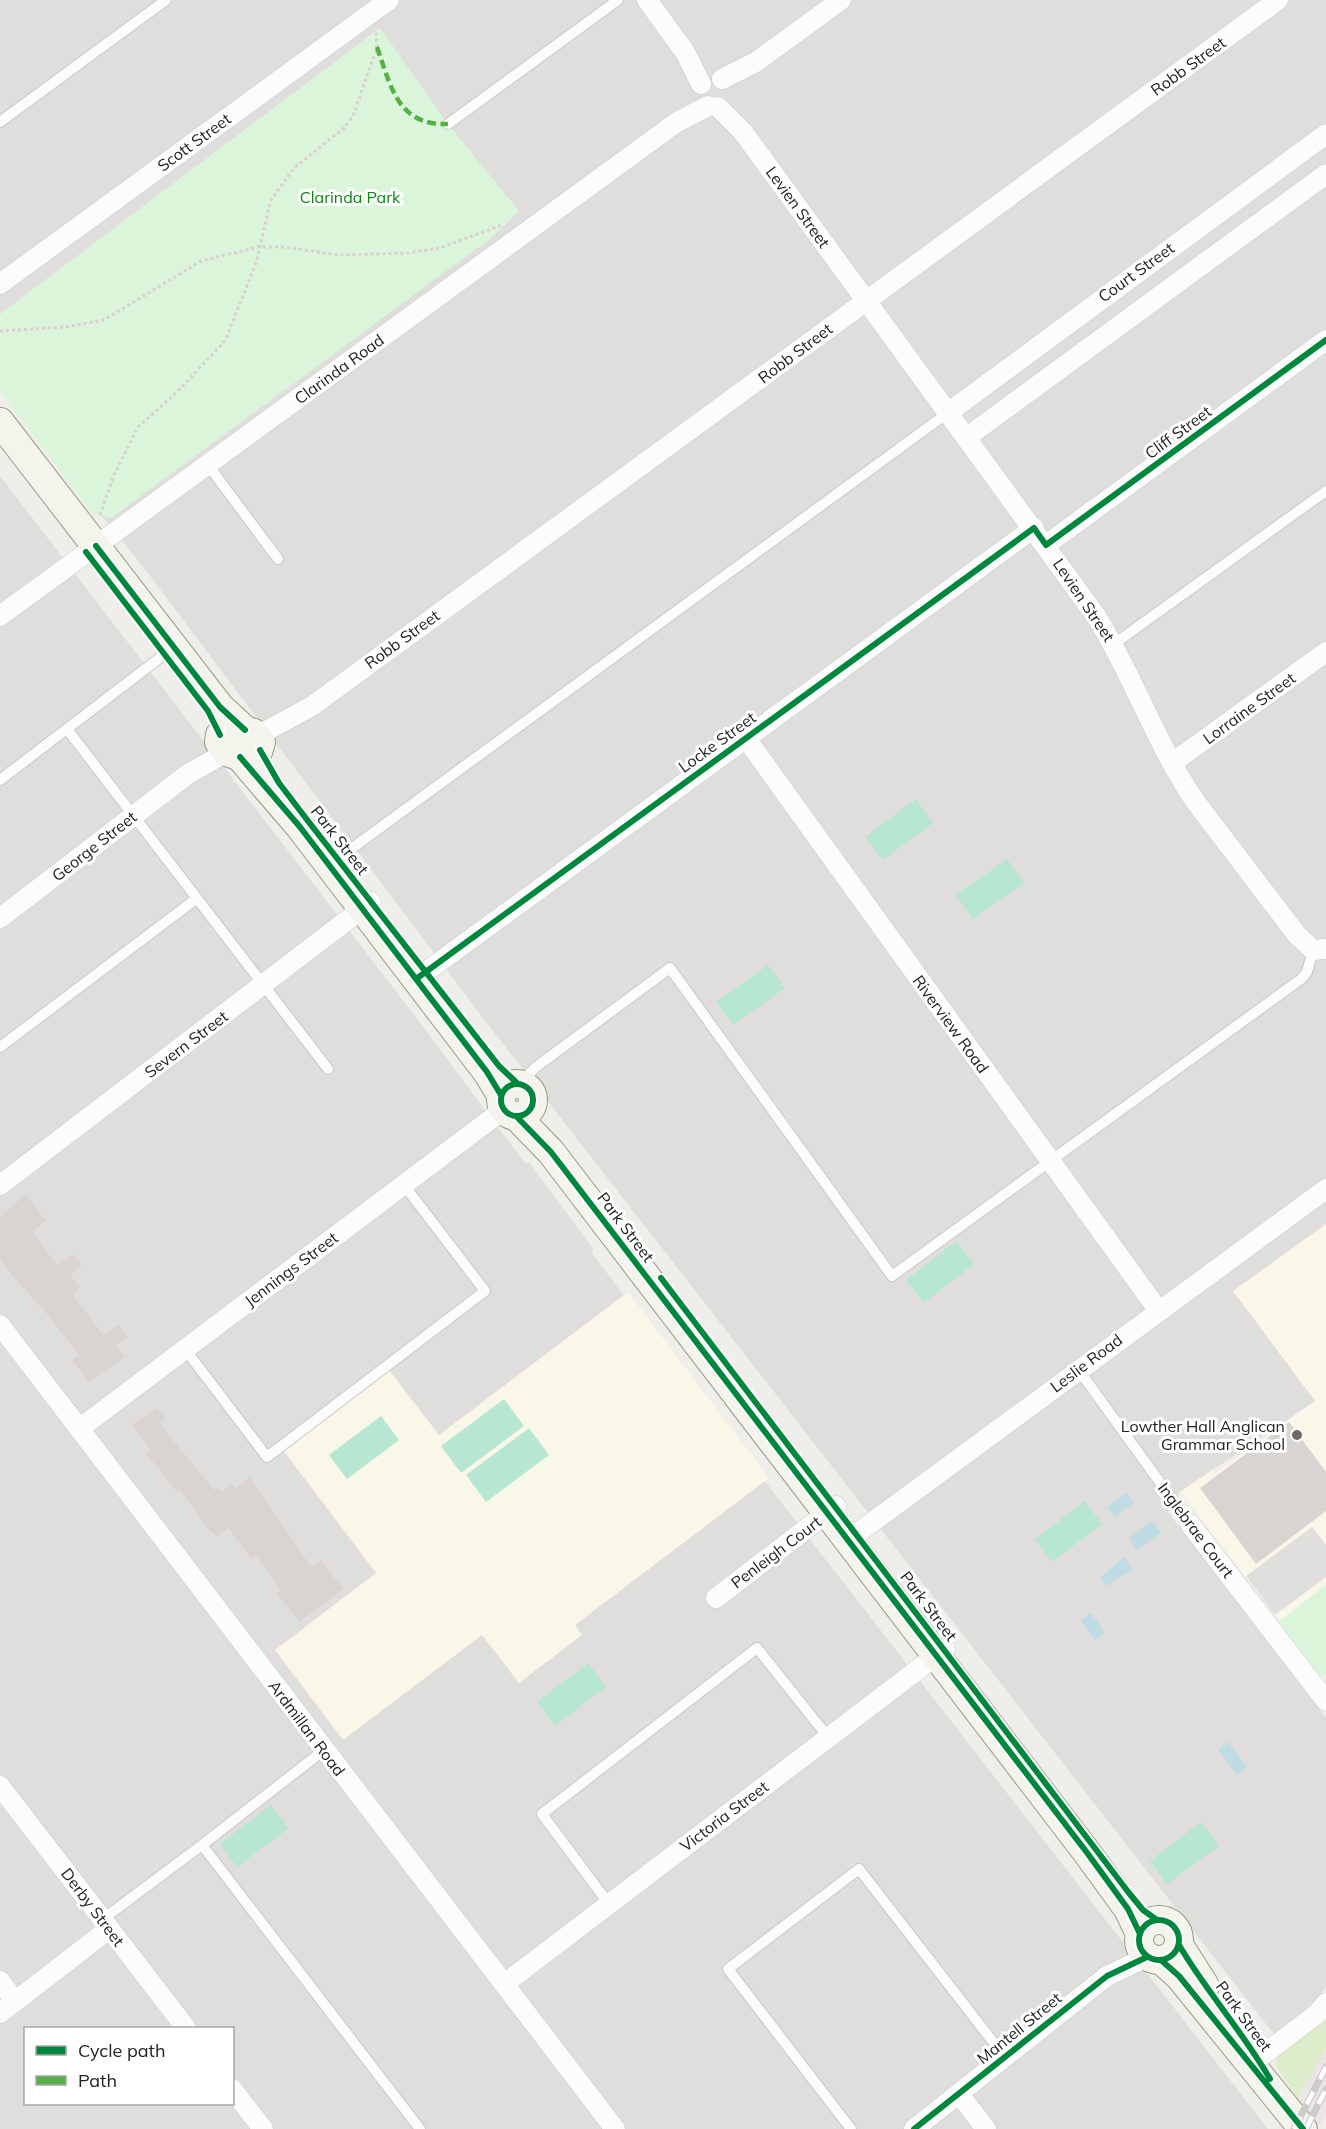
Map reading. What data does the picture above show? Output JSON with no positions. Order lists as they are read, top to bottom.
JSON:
{
  "streets": {
    "street": [
      "Robb Street",
      "Scott Street",
      "Levien Street",
      "Court Street",
      "Clarinda Road",
      "Cliff Street",
      "Lorraine Street",
      "Locke Street",
      "Park Street",
      "George Street",
      "Riverview Road",
      "Severn Street",
      "Jennings Street",
      "Leslie Road",
      "Inglebrae Court",
      "Penleigh Court",
      "Ardmillan Road",
      "Victoria Street",
      "Derby Street",
      "Mantell Street"
    ]
  },
  "crossings": [
    ["Robb Street", "Levien Street"],
    ["Robb Street", "Park Street"],
    ["Robb Street", "George Street"],
    ["Levien Street", "Court Street"],
    ["Levien Street", "Clarinda Road"],
    ["Levien Street", "Cliff Street"],
    ["Levien Street", "Lorraine Street"],
    ["Levien Street", "Locke Street"],
    ["Clarinda Road", "Park Street"],
    ["Locke Street", "Park Street"],
    ["Locke Street", "Riverview Road"],
    ["Park Street", "George Street"],
    ["Park Street", "Severn Street"],
    ["Park Street", "Jennings Street"],
    ["Park Street", "Leslie Road"],
    ["Park Street", "Penleigh Court"],
    ["Park Street", "Victoria Street"],
    ["Park Street", "Mantell Street"],
    ["Riverview Road", "Leslie Road"],
    ["Jennings Street", "Ardmillan Road"],
    ["Leslie Road", "Inglebrae Court"],
    ["Ardmillan Road", "Victoria Street"]
  ],
  "parks": ["Clarinda Park"],
  "places": ["Lowther Hall Anglican Grammar School"],
  "legend": ["Cycle path", "Path"]
}
